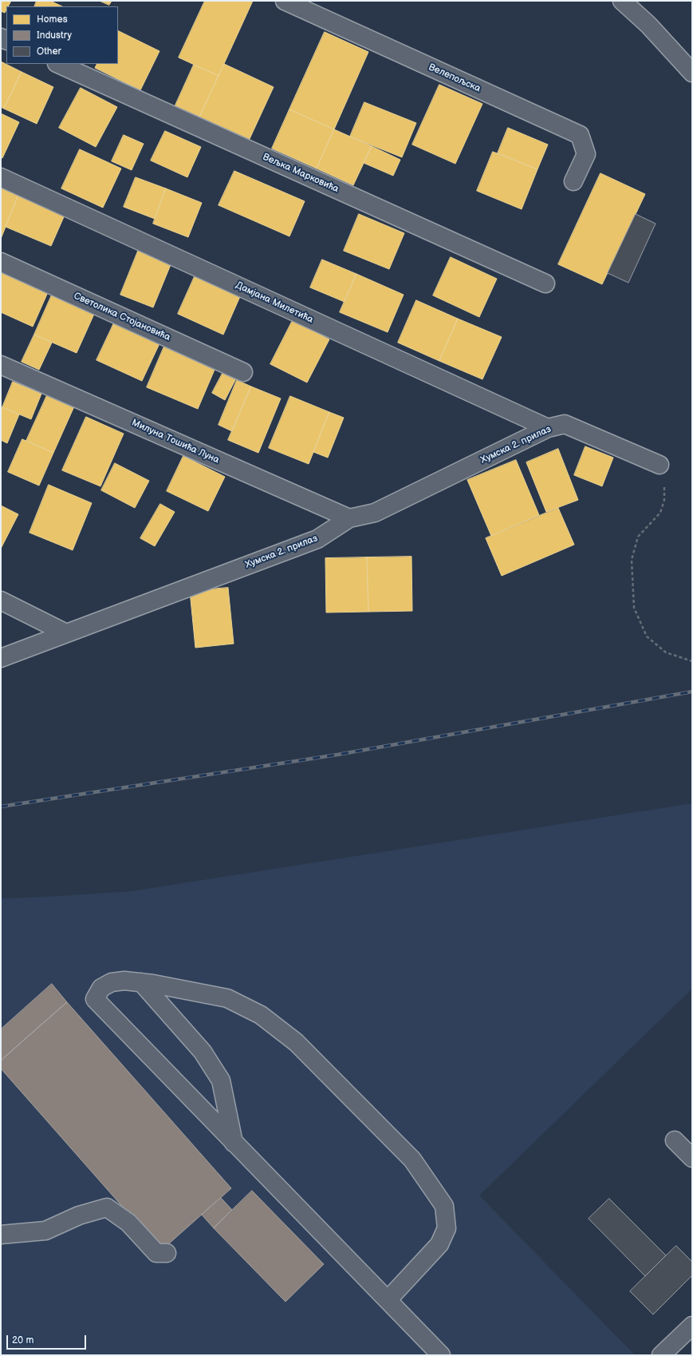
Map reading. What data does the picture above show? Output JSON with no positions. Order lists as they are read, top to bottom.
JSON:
{
  "streets": {
    "street": [
      "Велепољска",
      "Вељка Марковића",
      "Дамјана Милетића",
      "Светолика Стојановића",
      "Милуна Тошића Луна",
      "Хумска 2. прилаз"
    ]
  },
  "crossings": [
    ["Дамјана Милетића", "Хумска 2. прилаз"],
    ["Милуна Тошића Луна", "Хумска 2. прилаз"]
  ],
  "legend": ["Homes", "Industry", "Other"],
  "scale_bar": "20 m"
}
